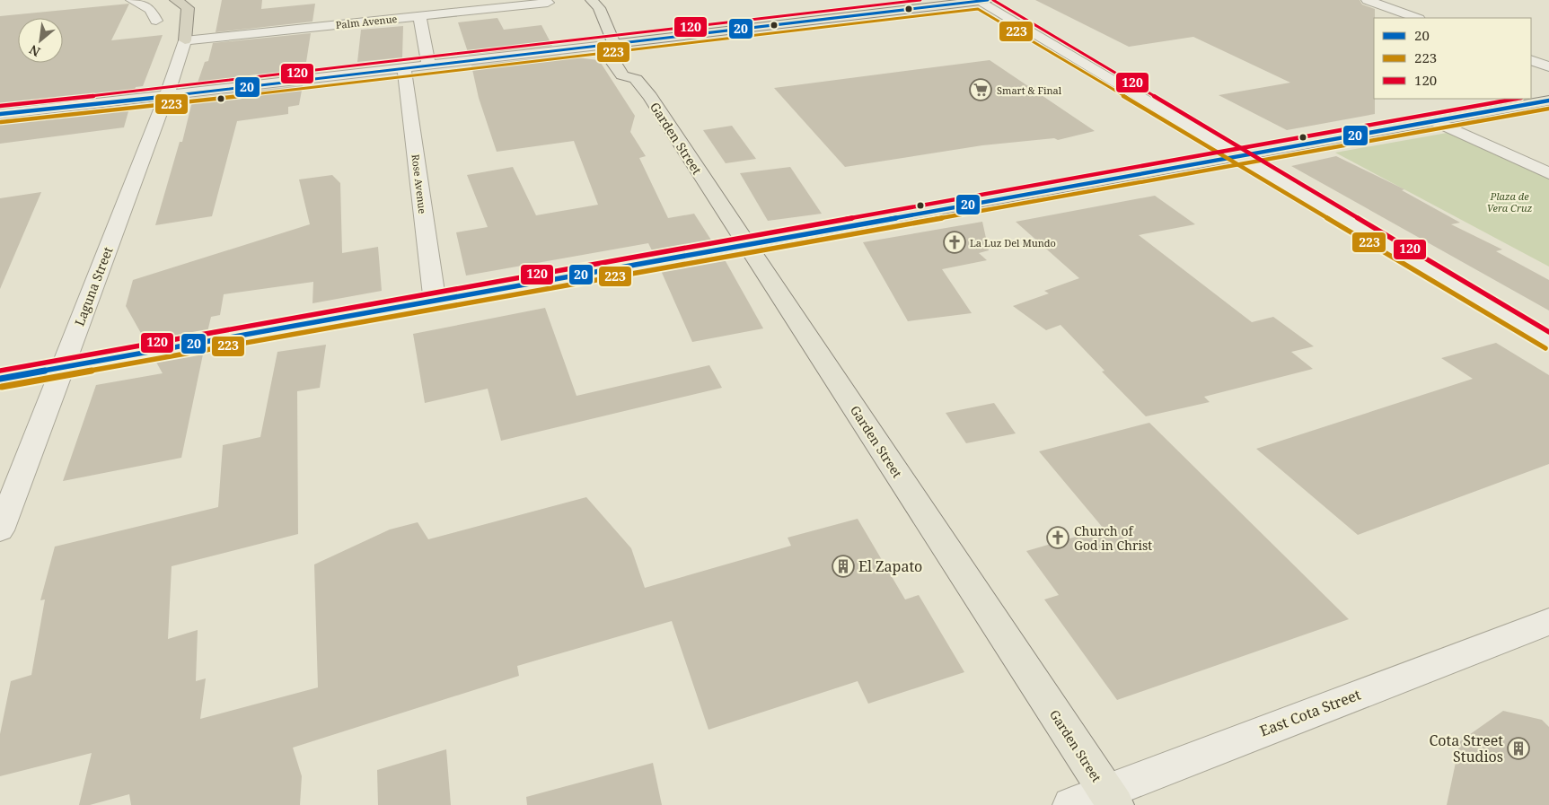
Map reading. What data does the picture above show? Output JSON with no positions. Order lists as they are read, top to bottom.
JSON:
{
  "streets": {
    "main road": ["Garden Street"],
    "street": [
      "Palm Avenue",
      "Rose Avenue",
      "Laguna Street",
      "East Cota Street"
    ]
  },
  "crossings": [
    ["Palm Avenue", "Laguna Street"],
    ["Garden Street", "East Cota Street"]
  ],
  "parks": ["Plaza de Vera Cruz"],
  "places": {
    "supermarket": ["Smart & Final"],
    "church": ["La Luz Del Mundo", "Church of God in Christ"],
    "building": ["El Zapato", "Cota Street Studios"]
  },
  "lines": ["transit line 20", "transit line 120", "transit line 223"],
  "legend": ["20", "223", "120"],
  "north": "bottom left"
}
